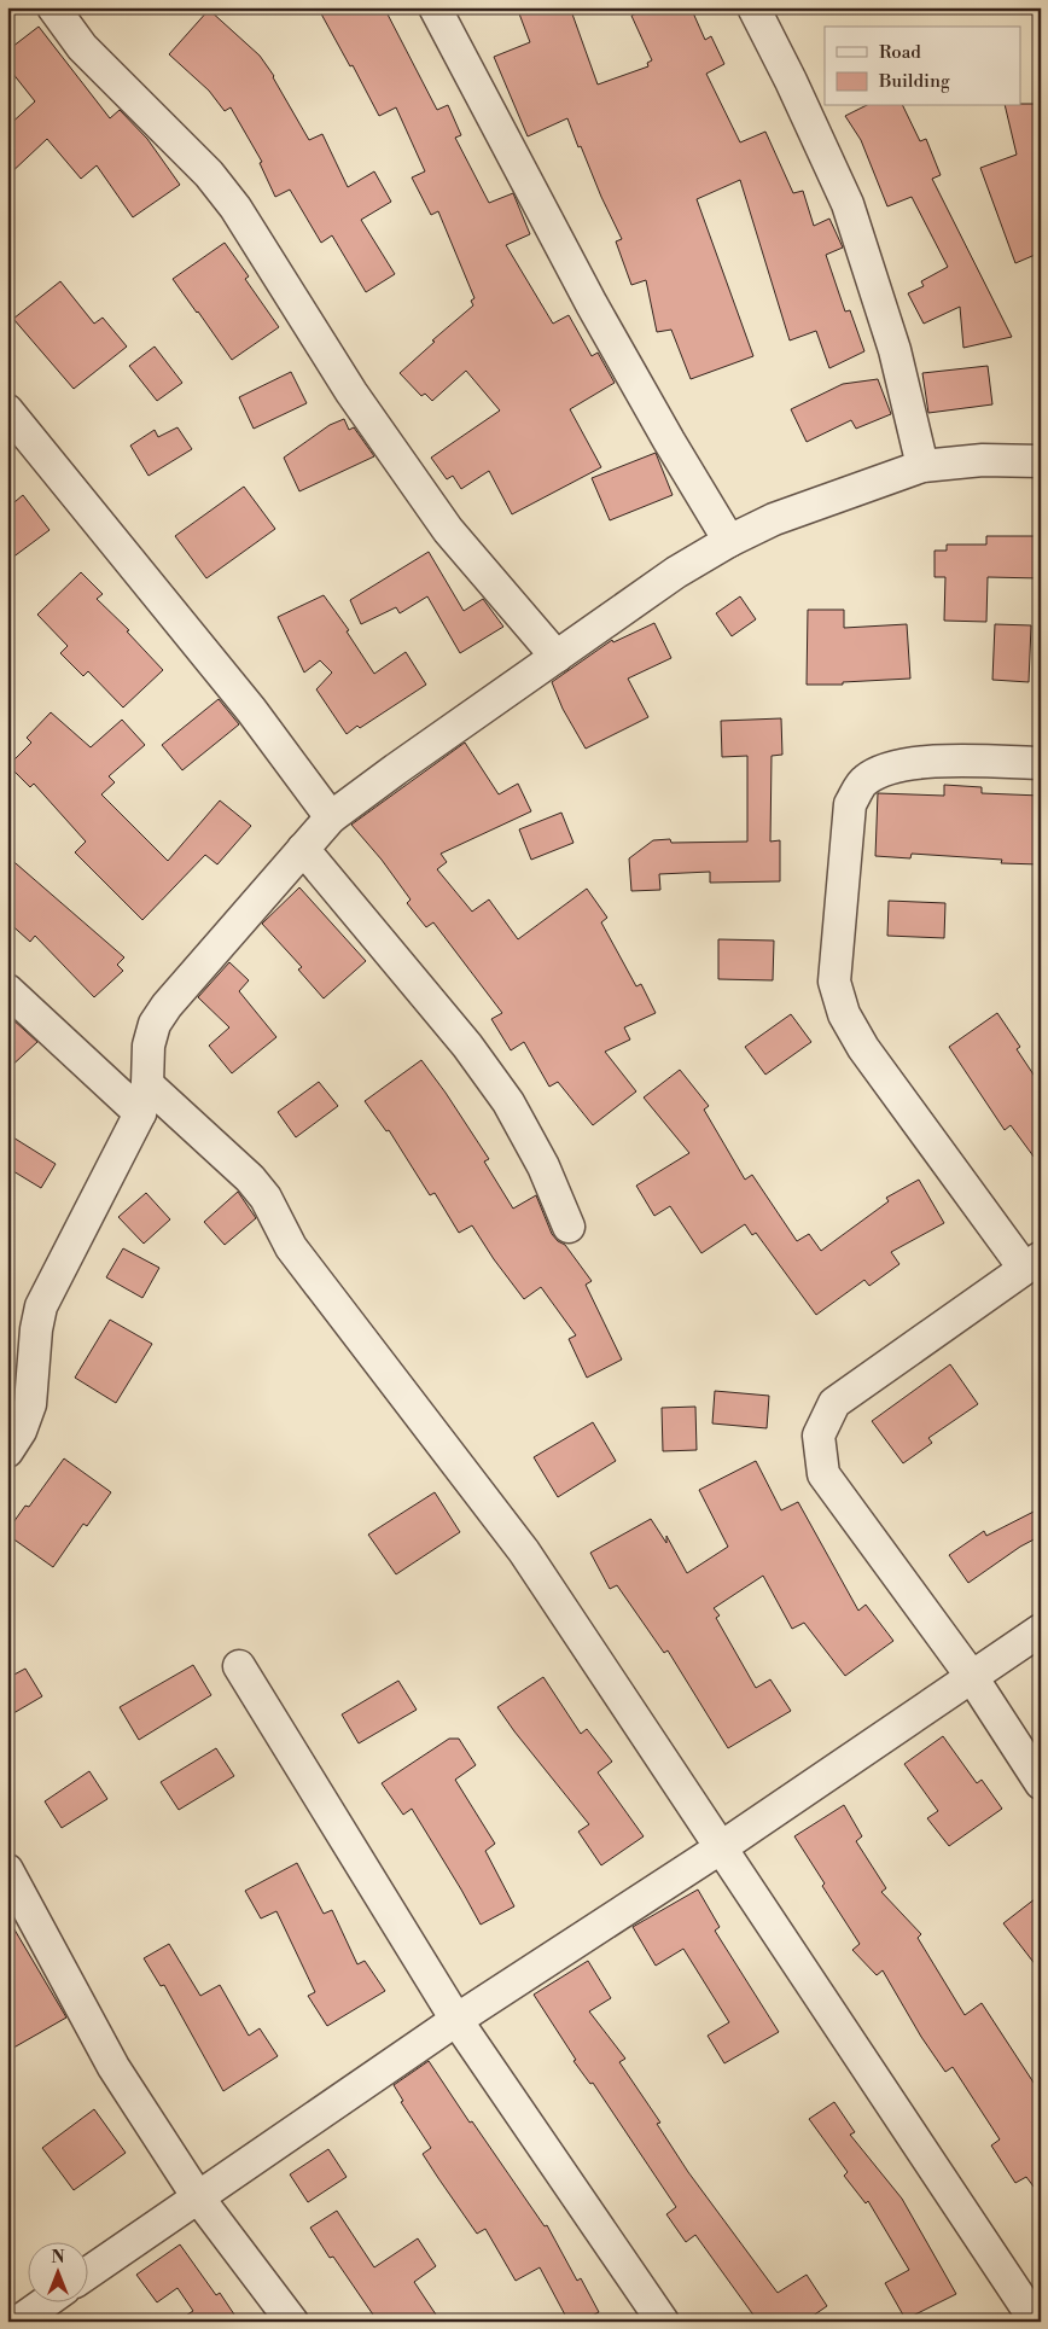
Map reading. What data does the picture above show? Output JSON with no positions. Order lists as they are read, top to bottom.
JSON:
{
  "legend": ["Road", "Building"],
  "north": "top"
}
